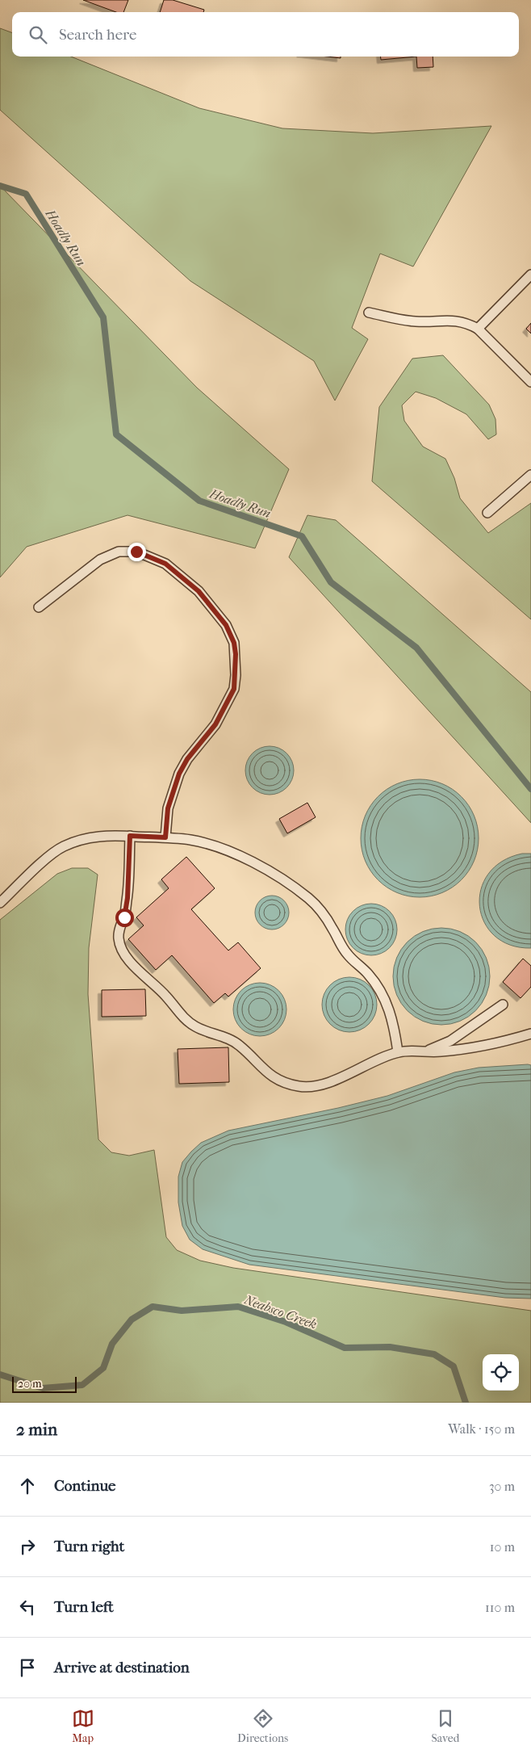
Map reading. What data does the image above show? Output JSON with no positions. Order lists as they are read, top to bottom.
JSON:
{
  "water": ["Hoadly Run", "Neabsco Creek"],
  "scale_bar": "20 m",
  "page": {
    "search": "Search here",
    "scale": "20 m",
    "heading": ["2 min", "Walk · 150 m"],
    "list": [
      ["Continue", "30 m"],
      ["Turn right", "10 m"],
      ["Turn left", "110 m"],
      "Arrive at destination"
    ],
    "nav": ["Map", "Directions", "Saved"]
  }
}
